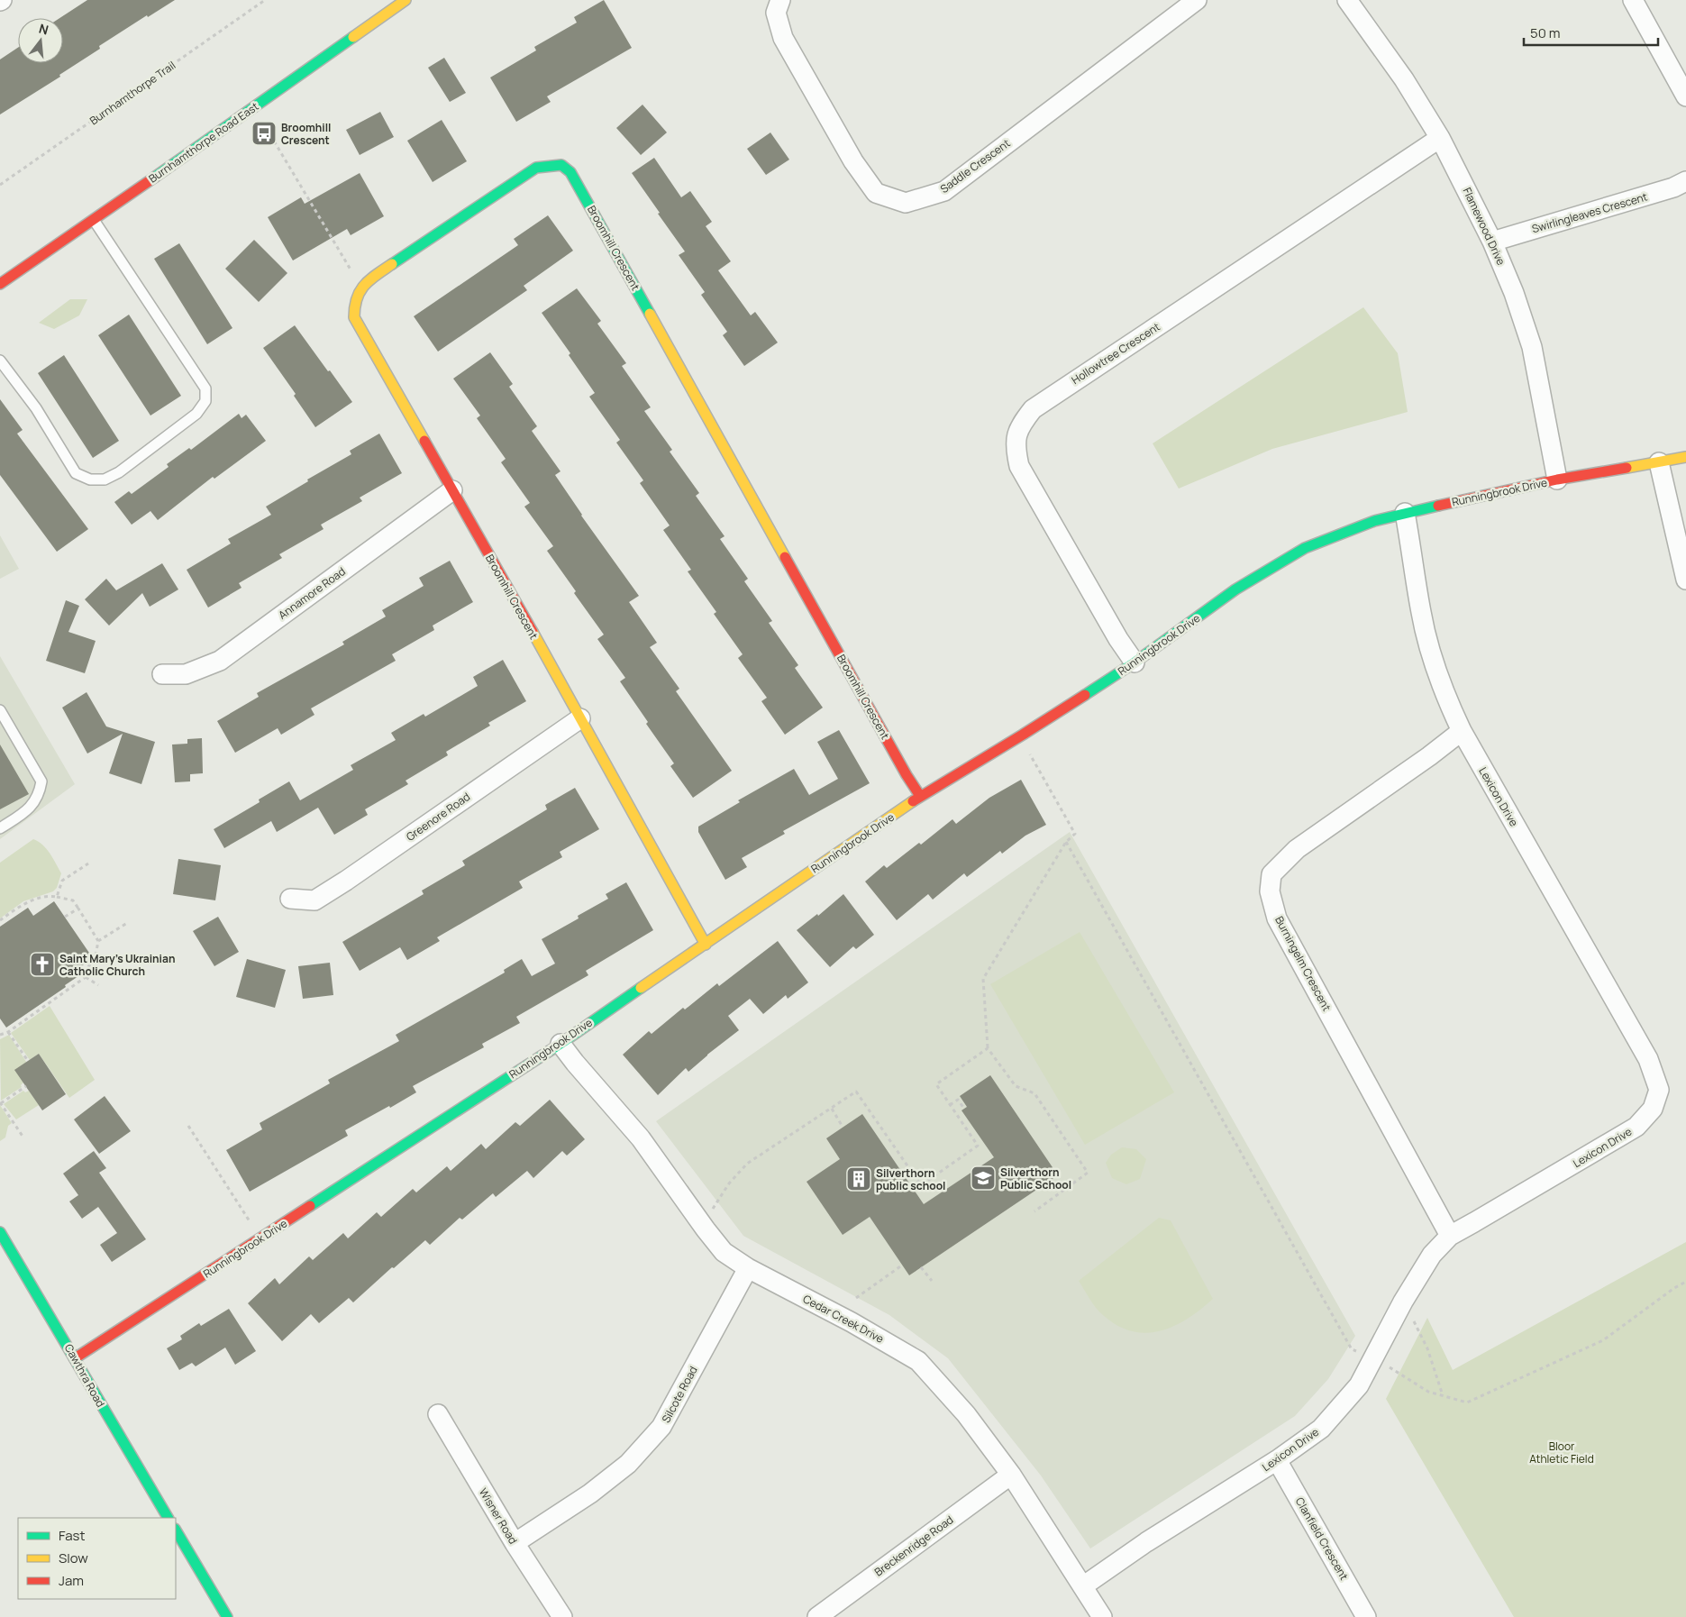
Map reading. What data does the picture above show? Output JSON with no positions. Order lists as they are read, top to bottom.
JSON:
{
  "streets": {
    "street": [
      "Burnhamthorpe Road East",
      "Saddle Crescent",
      "Swirlingleaves Crescent",
      "Flamewood Drive",
      "Broomhill Crescent",
      "Hollowtree Crescent",
      "Runningbrook Drive",
      "Annamore Road",
      "Lexicon Drive",
      "Greenore Road",
      "Burningelm Crescent",
      "Cedar Creek Drive",
      "Cawthra Road",
      "Silcote Road",
      "Wisner Road",
      "Clanfield Crescent",
      "Breckenridge Road"
    ],
    "path": ["Burnhamthorpe Trail"]
  },
  "crossings": [
    ["Swirlingleaves Crescent", "Flamewood Drive"],
    ["Flamewood Drive", "Hollowtree Crescent"],
    ["Flamewood Drive", "Runningbrook Drive"],
    ["Broomhill Crescent", "Runningbrook Drive"],
    ["Broomhill Crescent", "Annamore Road"],
    ["Broomhill Crescent", "Greenore Road"],
    ["Hollowtree Crescent", "Runningbrook Drive"],
    ["Runningbrook Drive", "Lexicon Drive"],
    ["Runningbrook Drive", "Cedar Creek Drive"],
    ["Runningbrook Drive", "Cawthra Road"],
    ["Lexicon Drive", "Burningelm Crescent"],
    ["Lexicon Drive", "Cedar Creek Drive"],
    ["Lexicon Drive", "Clanfield Crescent"],
    ["Cedar Creek Drive", "Silcote Road"],
    ["Cedar Creek Drive", "Breckenridge Road"],
    ["Silcote Road", "Wisner Road"]
  ],
  "parks": ["Bloor Athletic Field"],
  "places": {
    "bus stop": ["Broomhill Crescent"],
    "church": ["Saint Mary's Ukrainian Catholic Church"],
    "school or university": ["Silverthorn Public School"],
    "building": ["Silverthorn public school"]
  },
  "legend": ["Fast", "Slow", "Jam"],
  "scale_bar": "50 m",
  "north": "top"
}
